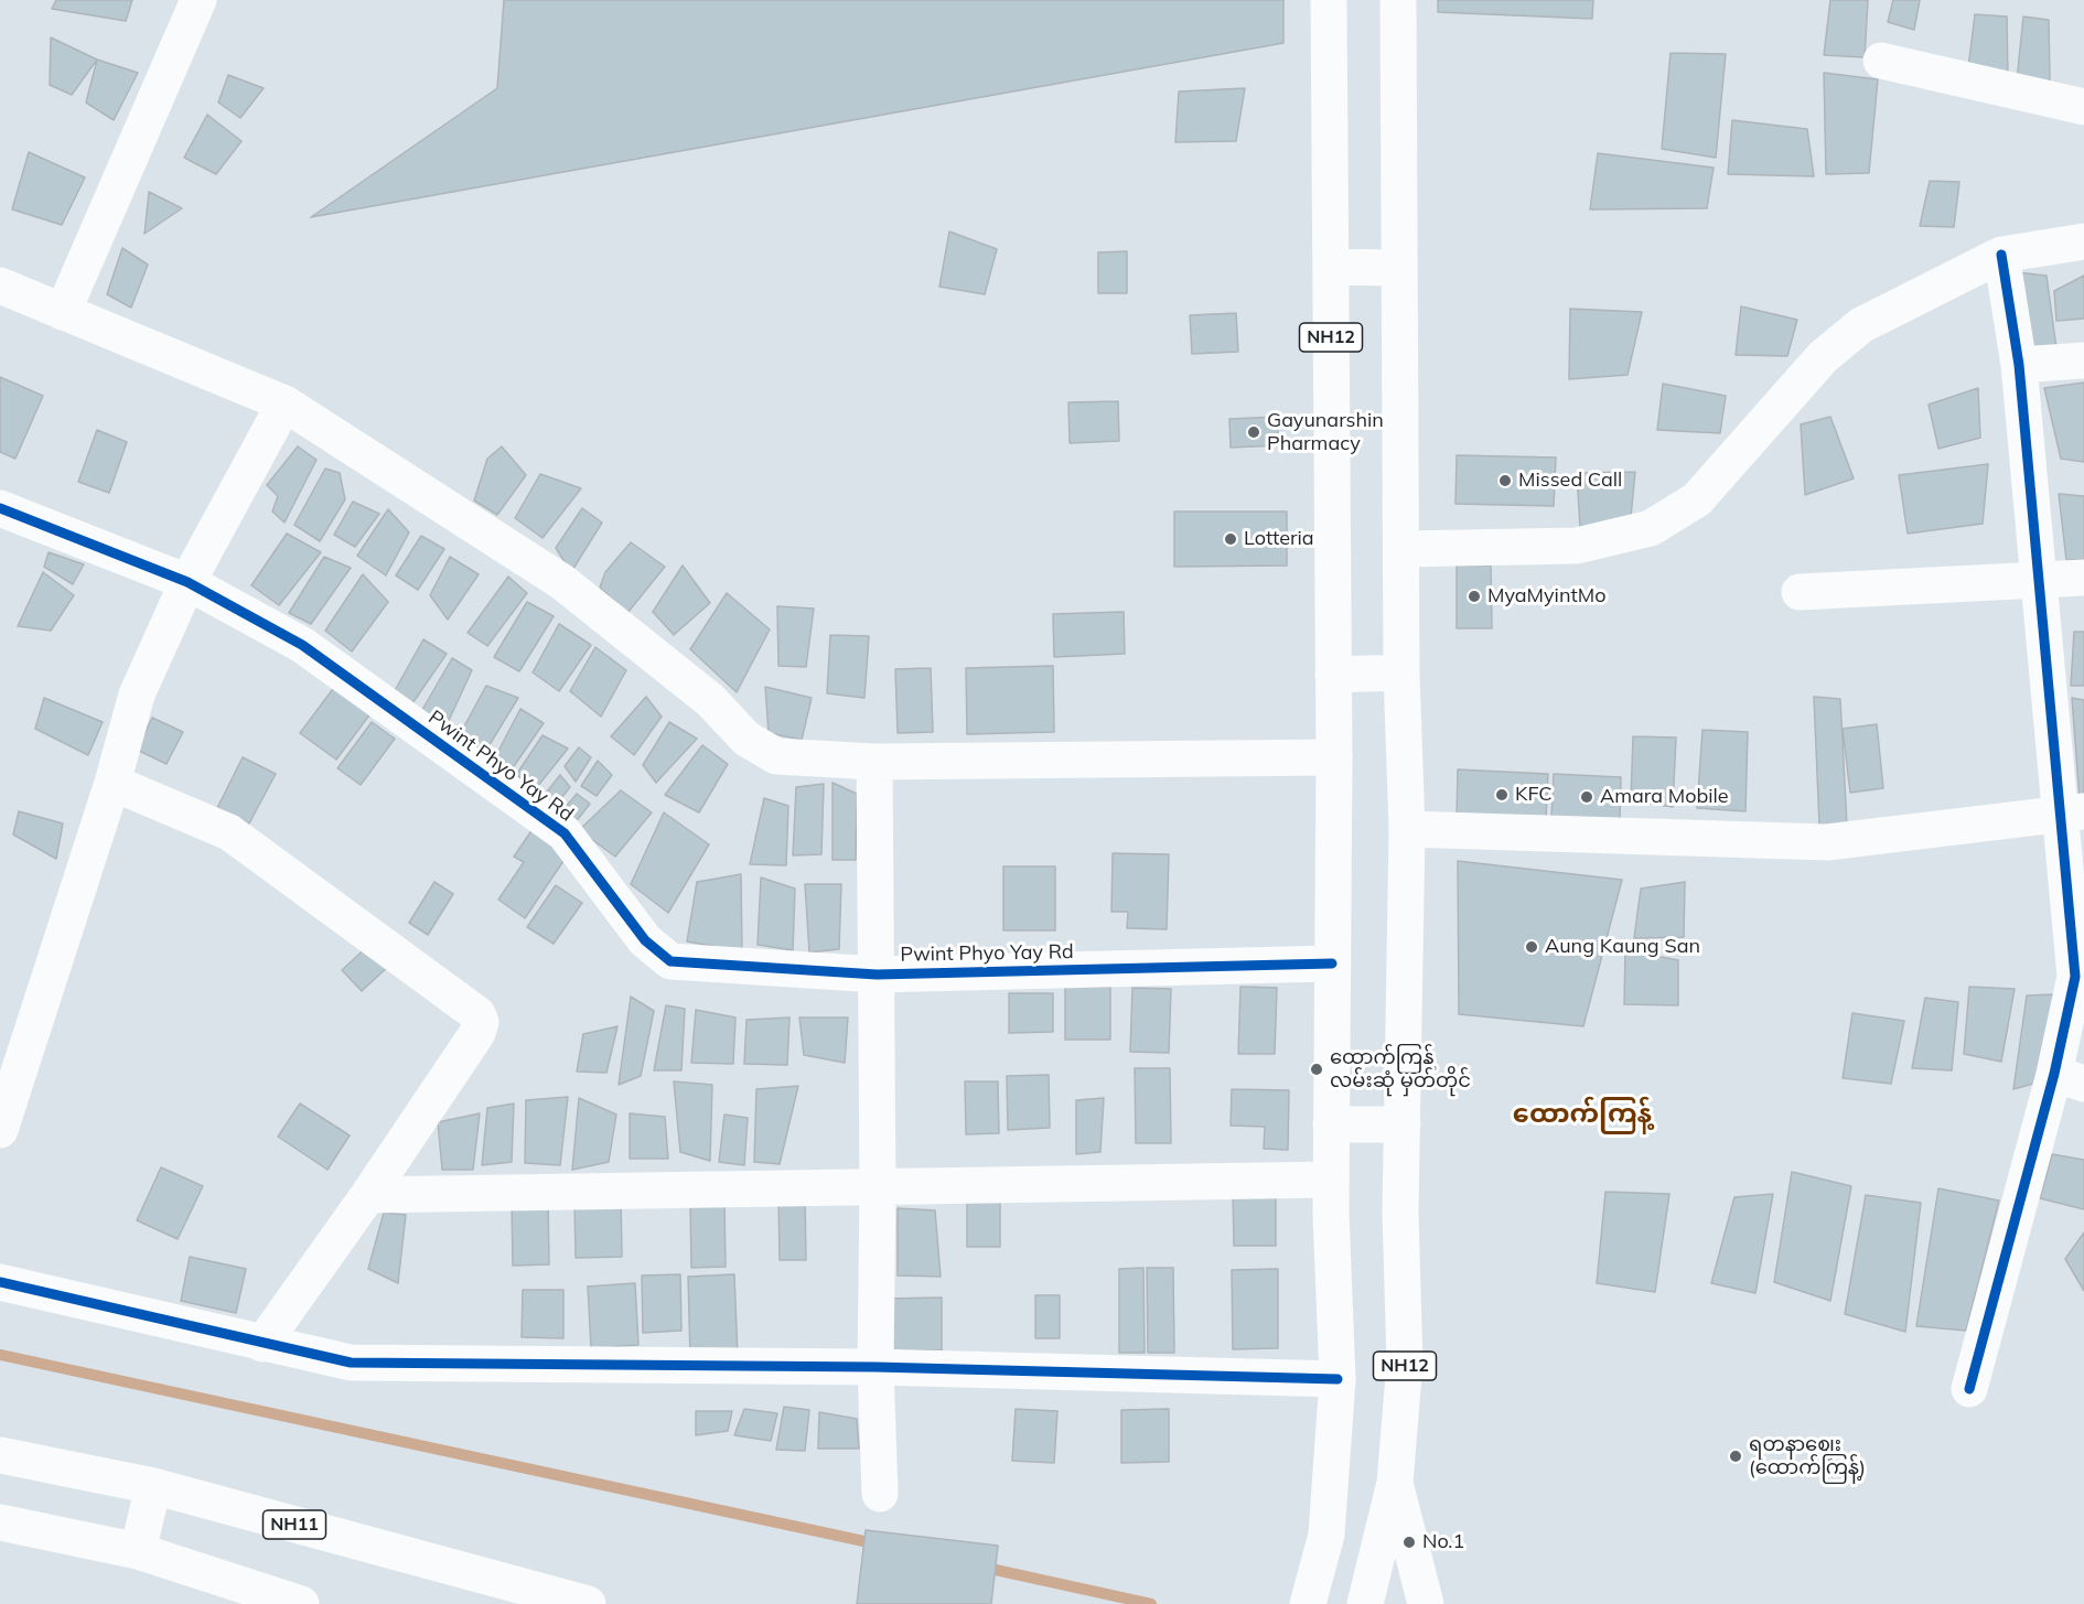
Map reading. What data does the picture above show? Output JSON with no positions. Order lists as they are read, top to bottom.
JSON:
{
  "streets": {
    "main road": ["NH12", "Pwint Phyo Yay Rd", "NH11"]
  },
  "crossings": [
    ["NH12", "Pwint Phyo Yay Rd"]
  ],
  "districts": ["ထောက်ကြန့်"],
  "places": [
    "Gayunarshin Pharmacy",
    "Missed Call",
    "Lotteria",
    "MyaMyintMo",
    "KFC",
    "Amara Mobile",
    "Aung Kaung San",
    "ထောက်ကြန့် လမ်းဆုံ မှတ်တိုင်",
    "ရတနာဈေး (ထောက်ကြန့်)",
    "No.1"
  ]
}
